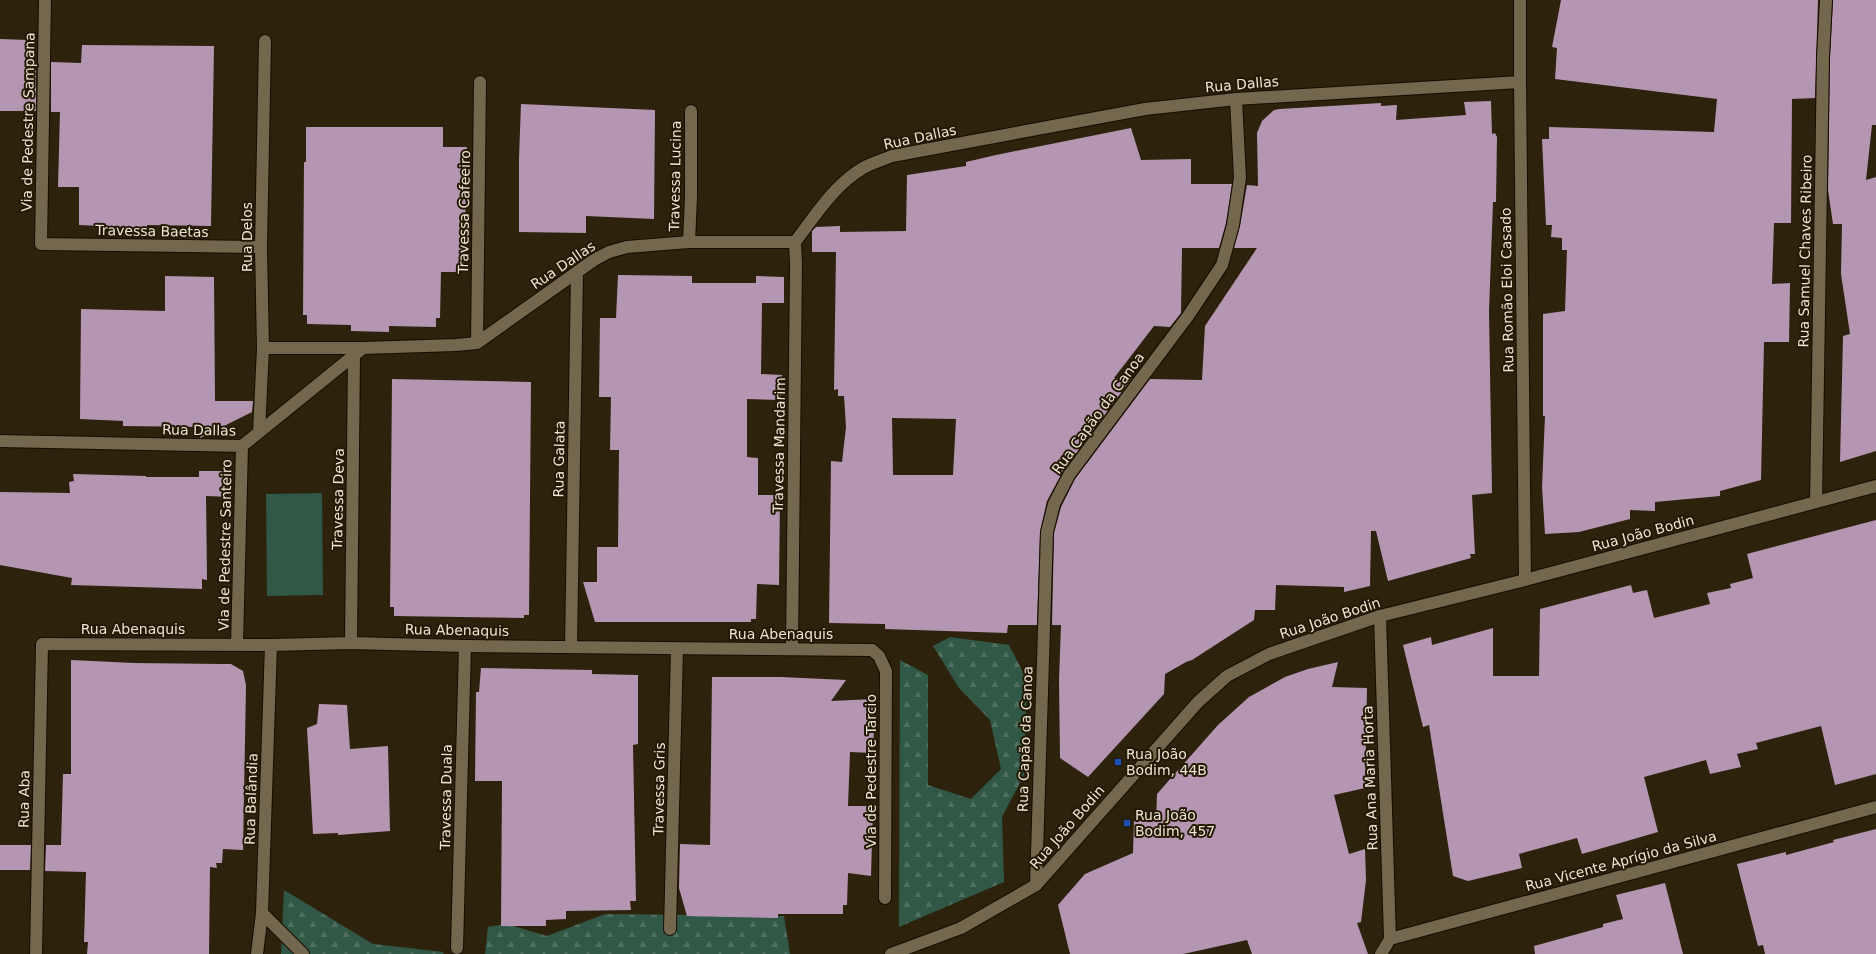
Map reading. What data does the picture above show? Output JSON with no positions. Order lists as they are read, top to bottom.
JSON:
{
  "streets": {
    "street": [
      "Rua Dallas",
      "Via de Pedestre Sampana",
      "Travessa Lucina",
      "Travessa Cafeeiro",
      "Travessa Baetas",
      "Rua Delos",
      "Rua Samuel Chaves Ribeiro",
      "Rua Romão Eloi Casado",
      "Rua Capão da Canoa",
      "Travessa Mandarim",
      "Rua Galata",
      "Travessa Deva",
      "Rua João Bodin",
      "Via de Pedestre Santeiro",
      "Rua Abenaquis",
      "Via de Pedestre Tarcio",
      "Rua Ana Maria Horta",
      "Travessa Gris",
      "Travessa Duala",
      "Rua Aba",
      "Rua Balândia",
      "Rua Vicente Aprígio da Silva"
    ]
  },
  "crossings": [
    ["Rua Dallas", "Travessa Lucina"],
    ["Rua Dallas", "Travessa Cafeeiro"],
    ["Rua Dallas", "Rua Delos"],
    ["Rua Dallas", "Rua Romão Eloi Casado"],
    ["Rua Dallas", "Rua Capão da Canoa"],
    ["Rua Dallas", "Travessa Mandarim"],
    ["Rua Dallas", "Rua Galata"],
    ["Rua Dallas", "Travessa Deva"],
    ["Rua Dallas", "Via de Pedestre Santeiro"],
    ["Via de Pedestre Sampana", "Travessa Baetas"],
    ["Travessa Baetas", "Rua Delos"],
    ["Rua Samuel Chaves Ribeiro", "Rua João Bodin"],
    ["Rua Romão Eloi Casado", "Rua João Bodin"],
    ["Rua Capão da Canoa", "Rua João Bodin"],
    ["Travessa Mandarim", "Rua Abenaquis"],
    ["Rua Galata", "Rua Abenaquis"],
    ["Travessa Deva", "Rua Abenaquis"],
    ["Rua João Bodin", "Rua Ana Maria Horta"],
    ["Via de Pedestre Santeiro", "Rua Abenaquis"],
    ["Rua Abenaquis", "Via de Pedestre Tarcio"],
    ["Rua Abenaquis", "Travessa Gris"],
    ["Rua Abenaquis", "Travessa Duala"],
    ["Rua Abenaquis", "Rua Aba"],
    ["Rua Abenaquis", "Rua Balândia"],
    ["Rua Ana Maria Horta", "Rua Vicente Aprígio da Silva"]
  ],
  "places": {
    "transit": ["Rua João Bodim, 44B", "Rua João Bodim, 457"]
  }
}
